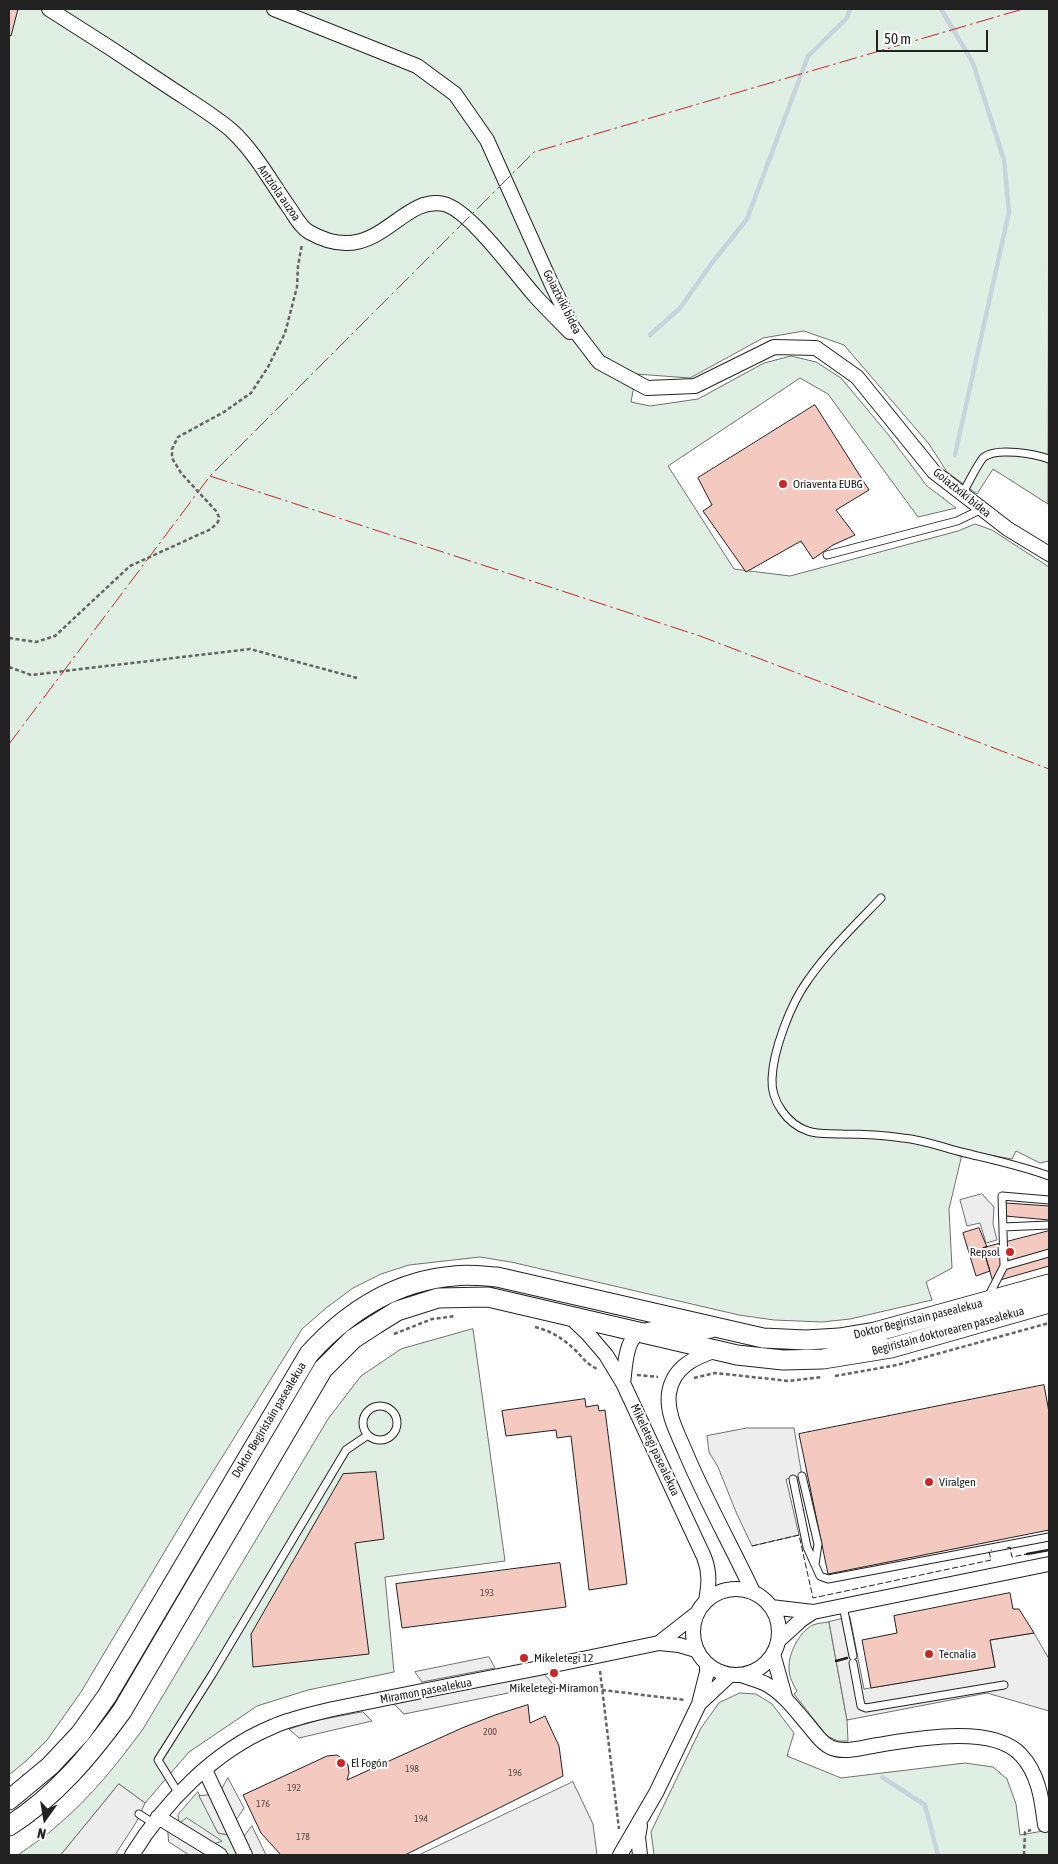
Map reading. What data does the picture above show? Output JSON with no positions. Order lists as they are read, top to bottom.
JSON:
{
  "streets": {
    "main road": ["Doktor Begiristain pasealekua", "Begiristain doktorearen pasealekua"],
    "street": [
      "Antziola auzoa",
      "Goiaztxiki bidea",
      "Mikeletegi pasealekua",
      "Miramon pasealekua"
    ]
  },
  "crossings": [
    ["Antziola auzoa", "Goiaztxiki bidea"],
    ["Doktor Begiristain pasealekua", "Begiristain doktorearen pasealekua"],
    ["Doktor Begiristain pasealekua", "Mikeletegi pasealekua"],
    ["Mikeletegi pasealekua", "Miramon pasealekua"]
  ],
  "places": [
    "Oriaventa EUBG",
    "Repsol",
    "Viralgen",
    "Tecnalia",
    "Mikeletegi 12",
    "Mikeletegi-Miramon",
    "El Fogón"
  ],
  "house_numbers": [
    "193",
    "200",
    "198",
    "196",
    "192",
    "176",
    "194",
    "178"
  ],
  "scale_bar": "50 m",
  "north": "bottom"
}
